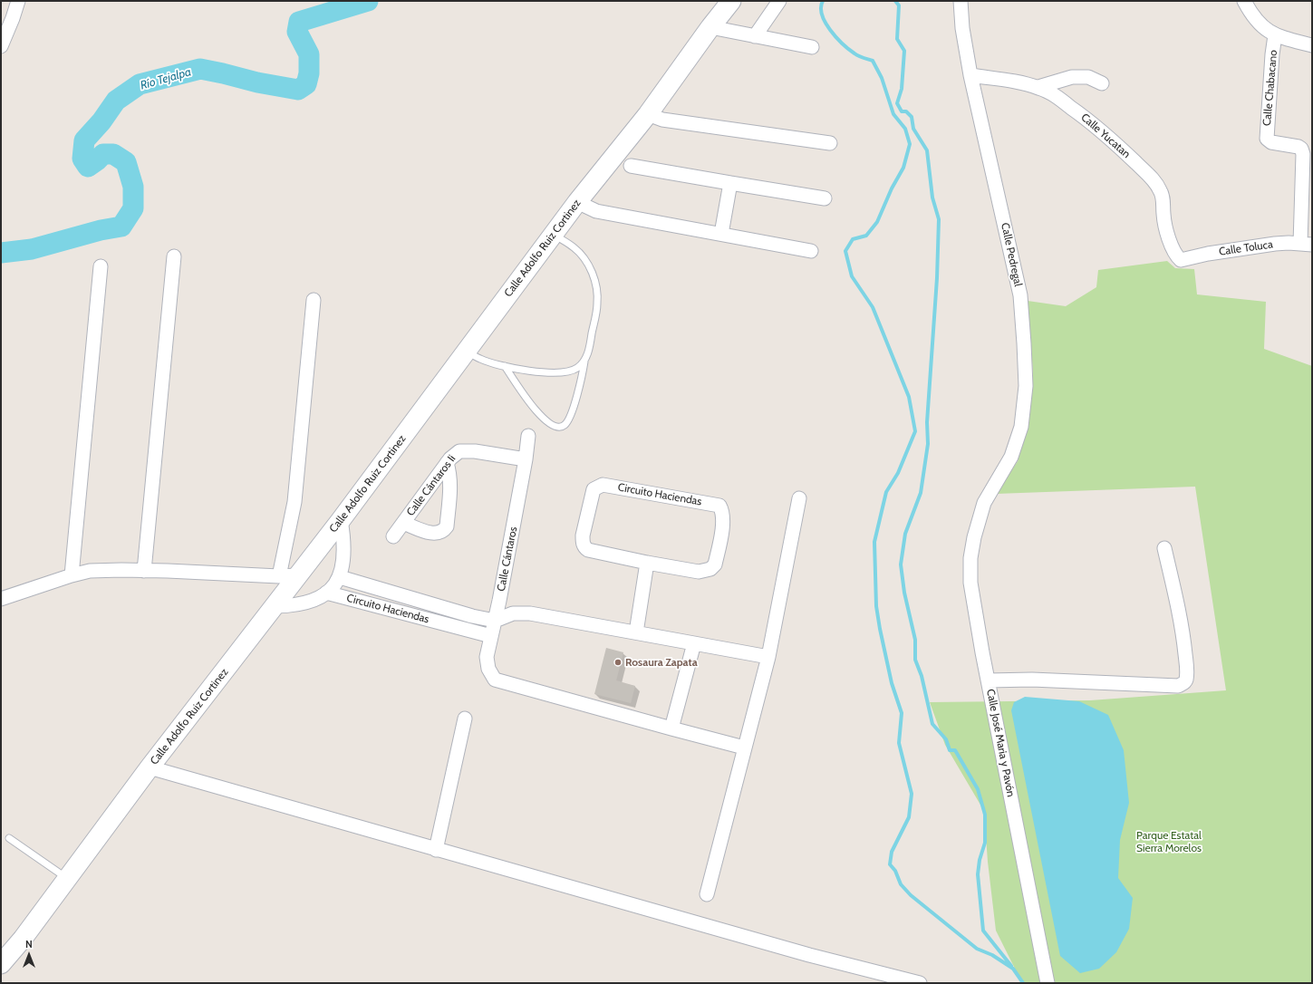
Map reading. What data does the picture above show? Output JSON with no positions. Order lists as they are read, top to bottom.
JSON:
{
  "streets": {
    "main road": ["Calle Adolfo Ruiz Cortinez"],
    "street": [
      "Calle Chabacano",
      "Calle Yucatan",
      "Calle Toluca",
      "Calle Pedregal",
      "Calle Cántaros Ii",
      "Circuito Haciendas",
      "Calle Cántaros",
      "Calle José Maria y Pavón"
    ]
  },
  "crossings": [
    ["Calle Chabacano", "Calle Toluca"],
    ["Calle Yucatan", "Calle Toluca"],
    ["Calle Yucatan", "Calle Pedregal"],
    ["Calle Pedregal", "Calle José Maria y Pavón"],
    ["Calle Cántaros Ii", "Calle Cántaros"],
    ["Circuito Haciendas", "Calle Cántaros"]
  ],
  "water": ["Río Tejalpa"],
  "parks": ["Parque Estatal Sierra Morelos"],
  "places": ["Rosaura Zapata"],
  "north": "top"
}
